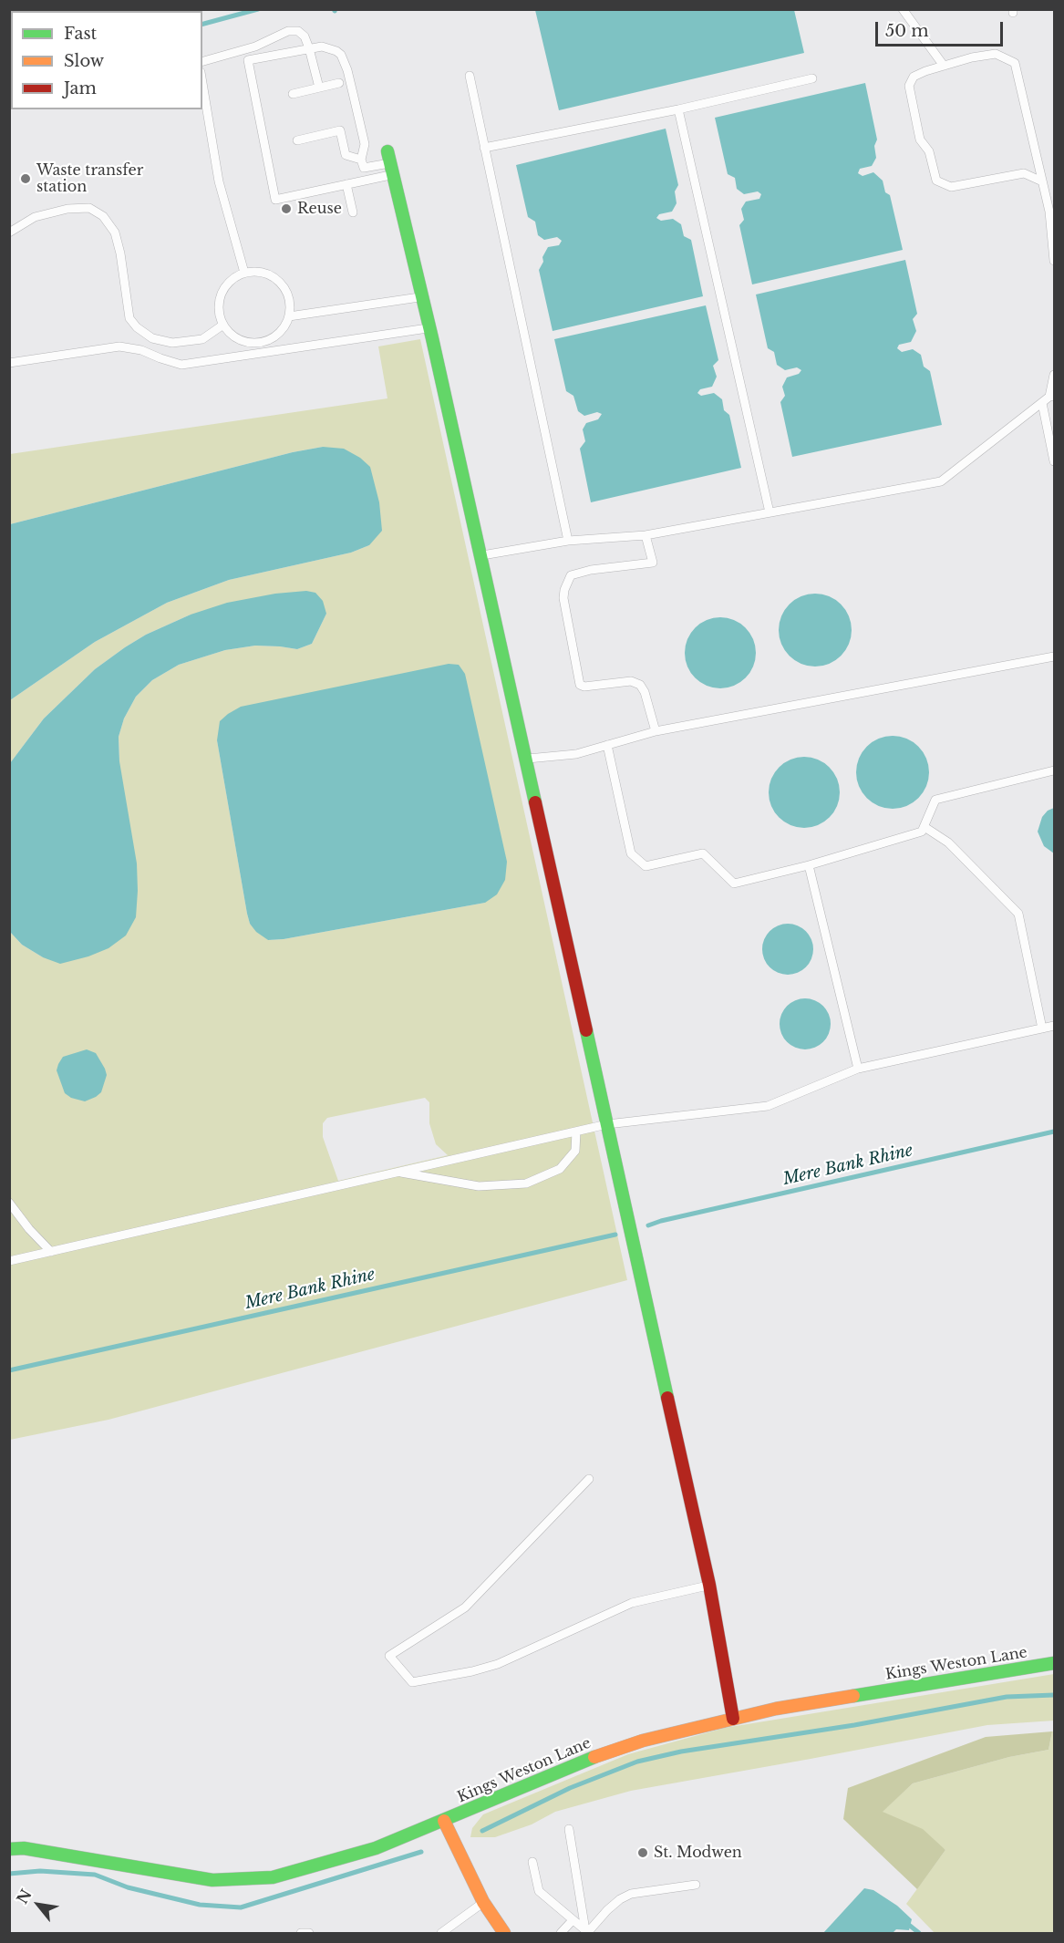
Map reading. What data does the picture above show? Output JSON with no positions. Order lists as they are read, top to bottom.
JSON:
{
  "streets": {
    "street": ["Kings Weston Lane"]
  },
  "water": ["Mere Bank Rhine"],
  "places": ["Waste transfer station", "Reuse", "St. Modwen"],
  "legend": ["Fast", "Slow", "Jam"],
  "scale_bar": "50 m",
  "north": "top left"
}
